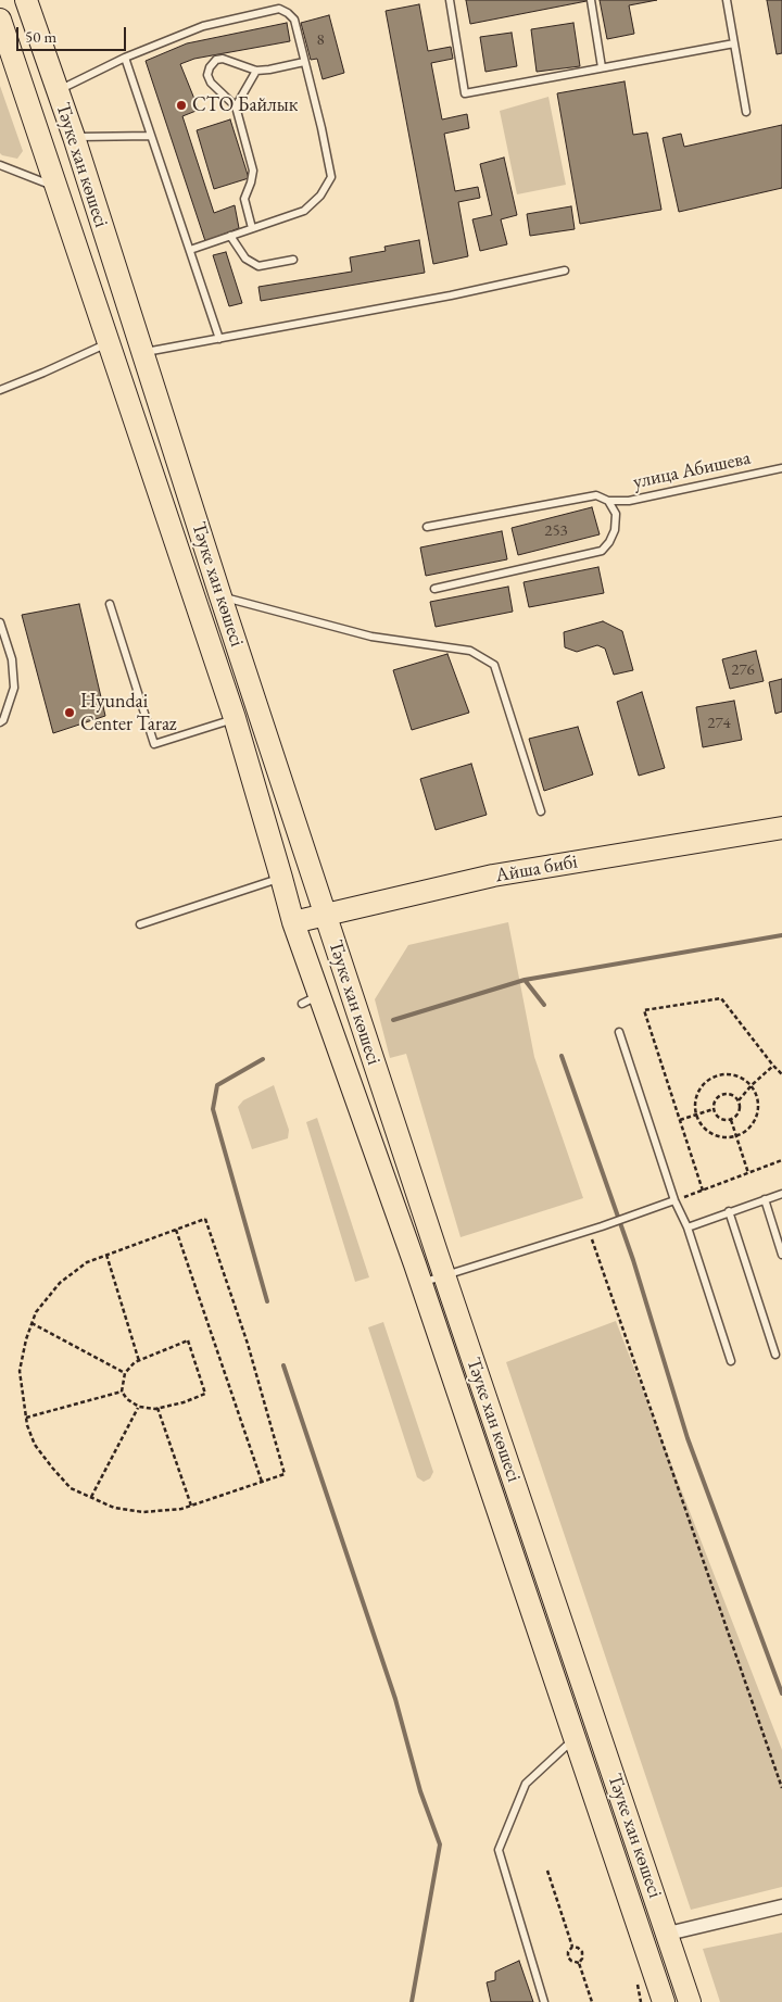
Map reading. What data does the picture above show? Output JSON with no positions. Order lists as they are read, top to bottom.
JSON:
{
  "streets": {
    "main road": ["Тәуке хан көшесі", "Айша бибі"],
    "lane": ["улица Абишева"]
  },
  "crossings": [
    ["Тәуке хан көшесі", "Айша бибі"]
  ],
  "places": ["СТО Байлык", "Hyundai Center Taraz"],
  "house_numbers": [
    "8",
    "253",
    "276",
    "274"
  ],
  "scale_bar": "50 m"
}
